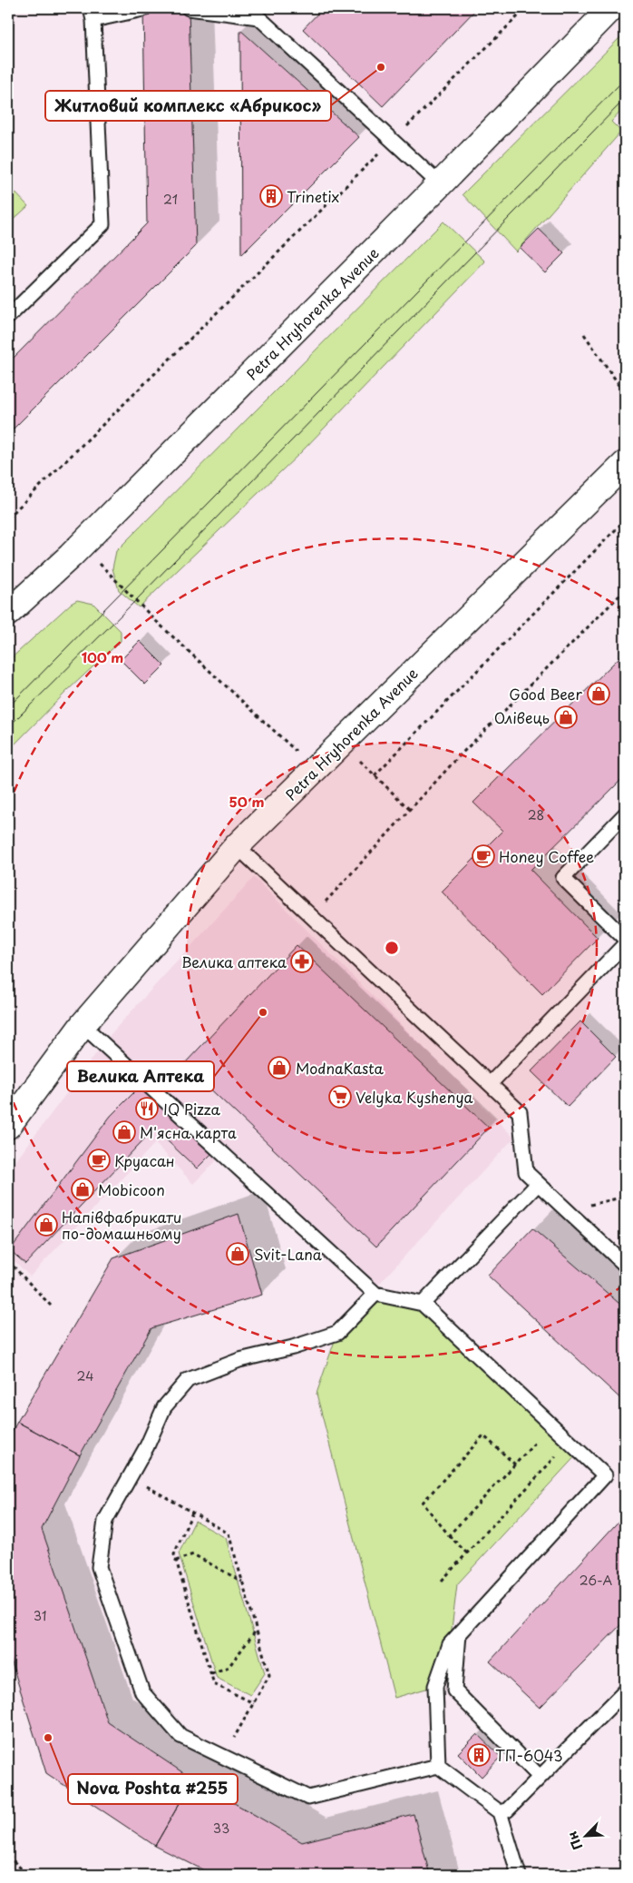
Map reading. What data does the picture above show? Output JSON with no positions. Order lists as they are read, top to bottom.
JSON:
{
  "streets": {
    "main road": ["Petra Hryhorenka Avenue"]
  },
  "places": {
    "other": ["Житловий комплекс «Абрикос»", "Велика Аптека", "Nova Poshta #255"],
    "building": ["Trinetix", "ТП-6043"],
    "shop": [
      "Good Beer",
      "Олівець",
      "ModnaKasta",
      "М'ясна карта",
      "Mobicoon",
      "Напівфабрикати по-домашньому",
      "Svit-Lana"
    ],
    "cafe": ["Honey Coffee", "Круасан"],
    "pharmacy": ["Велика аптека"],
    "supermarket": ["Velyka Kyshenya"],
    "restaurant": ["IQ Pizza"]
  },
  "house_numbers": [
    "21",
    "28",
    "24",
    "26-А",
    "31",
    "33"
  ],
  "north": "bottom left",
  "rings": ["100 m", "50 m"]
}
